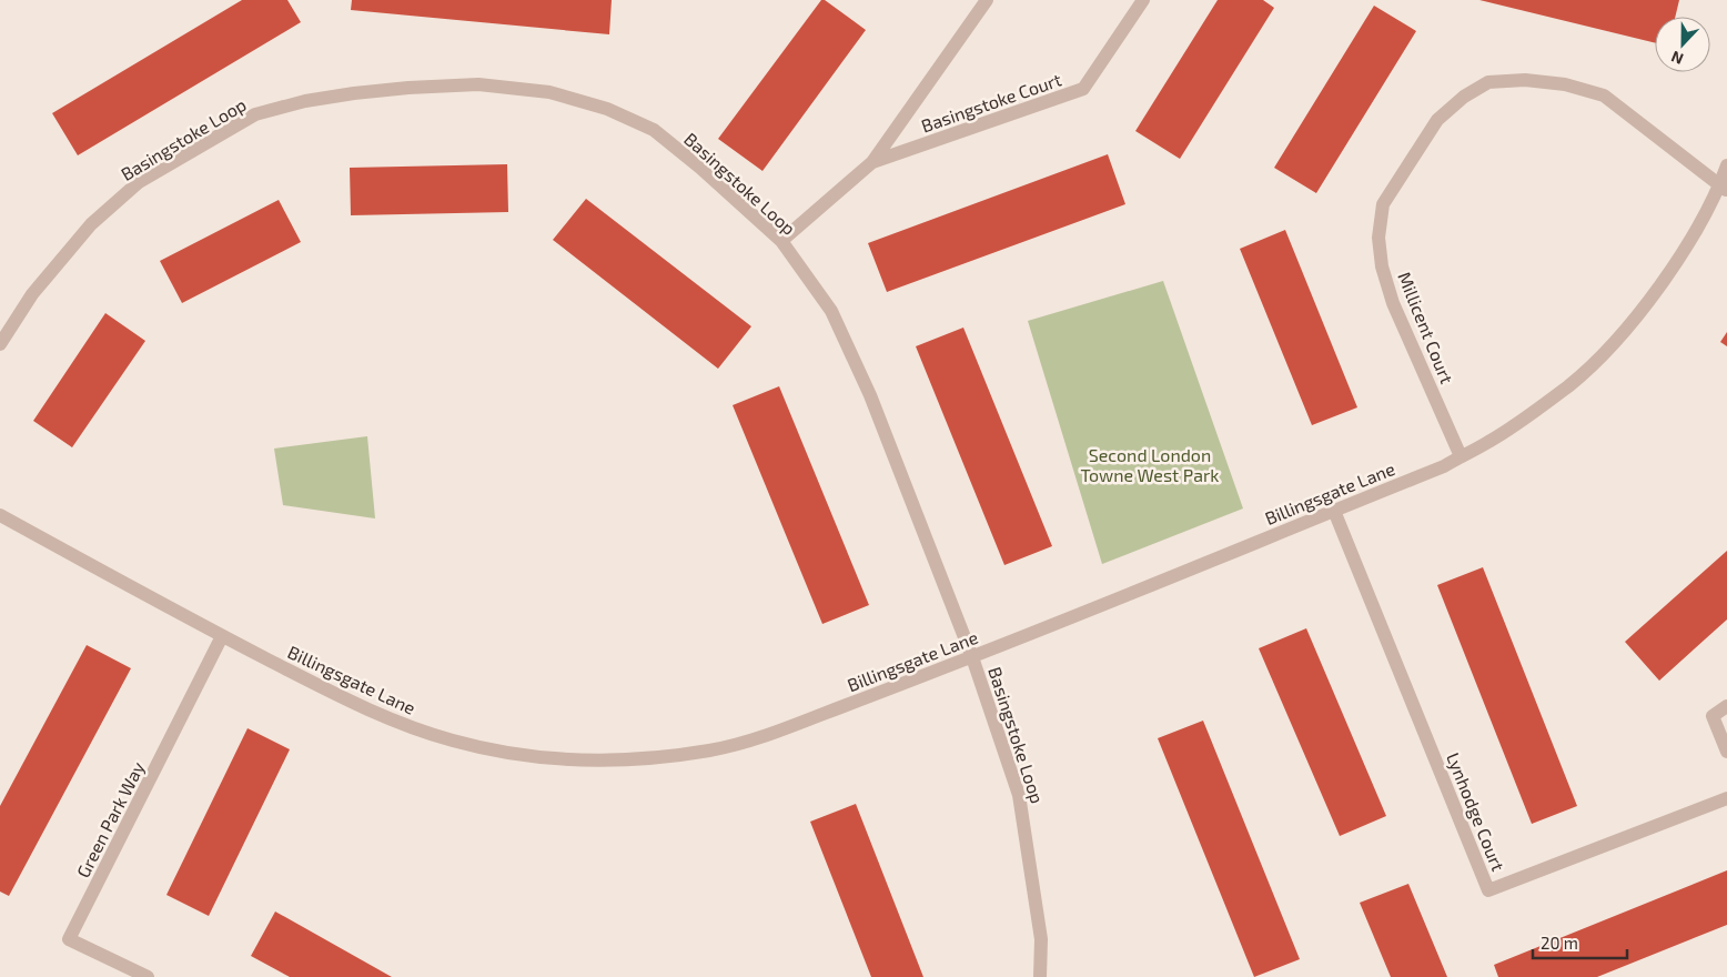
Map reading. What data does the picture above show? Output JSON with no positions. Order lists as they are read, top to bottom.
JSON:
{
  "streets": {
    "street": [
      "Basingstoke Court",
      "Basingstoke Loop",
      "Millicent Court",
      "Billingsgate Lane",
      "Lynhodge Court",
      "Green Park Way"
    ]
  },
  "crossings": [
    ["Basingstoke Court", "Basingstoke Loop"],
    ["Basingstoke Loop", "Billingsgate Lane"],
    ["Millicent Court", "Billingsgate Lane"],
    ["Billingsgate Lane", "Lynhodge Court"],
    ["Billingsgate Lane", "Green Park Way"]
  ],
  "parks": ["Second London Towne West Park"],
  "scale_bar": "20 m",
  "north": "bottom"
}
